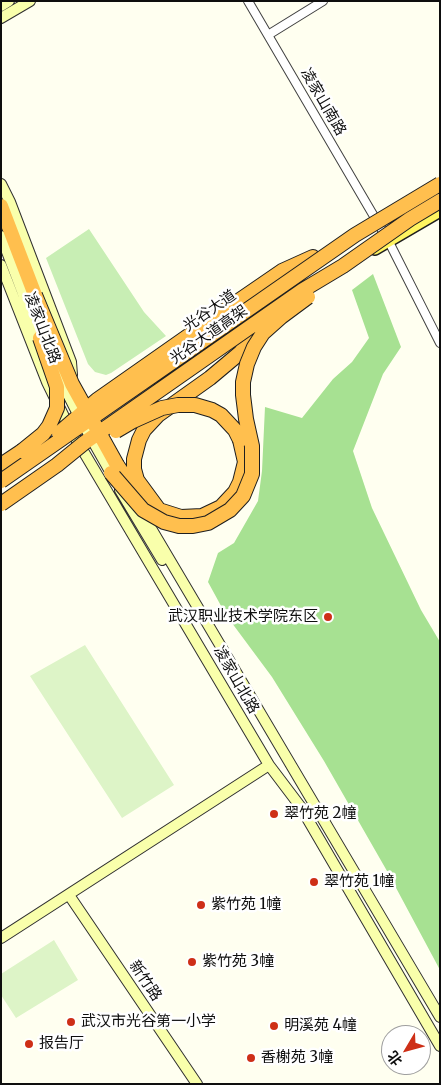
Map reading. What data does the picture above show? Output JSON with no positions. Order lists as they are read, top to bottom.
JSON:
{
  "streets": {
    "highway": ["光谷大道高架"],
    "main road": ["光谷大道", "凌家山北路", "新竹路"],
    "street": ["凌家山南路"]
  },
  "crossings": [
    ["凌家山南路", "光谷大道"],
    ["光谷大道", "凌家山北路"]
  ],
  "places": [
    "武汉职业技术学院东区",
    "翠竹苑 2幢",
    "翠竹苑 1幢",
    "紫竹苑 1幢",
    "紫竹苑 3幢",
    "武汉市光谷第一小学",
    "明溪苑 4幢",
    "报告厅",
    "香榭苑 3幢"
  ],
  "north": "bottom left"
}
